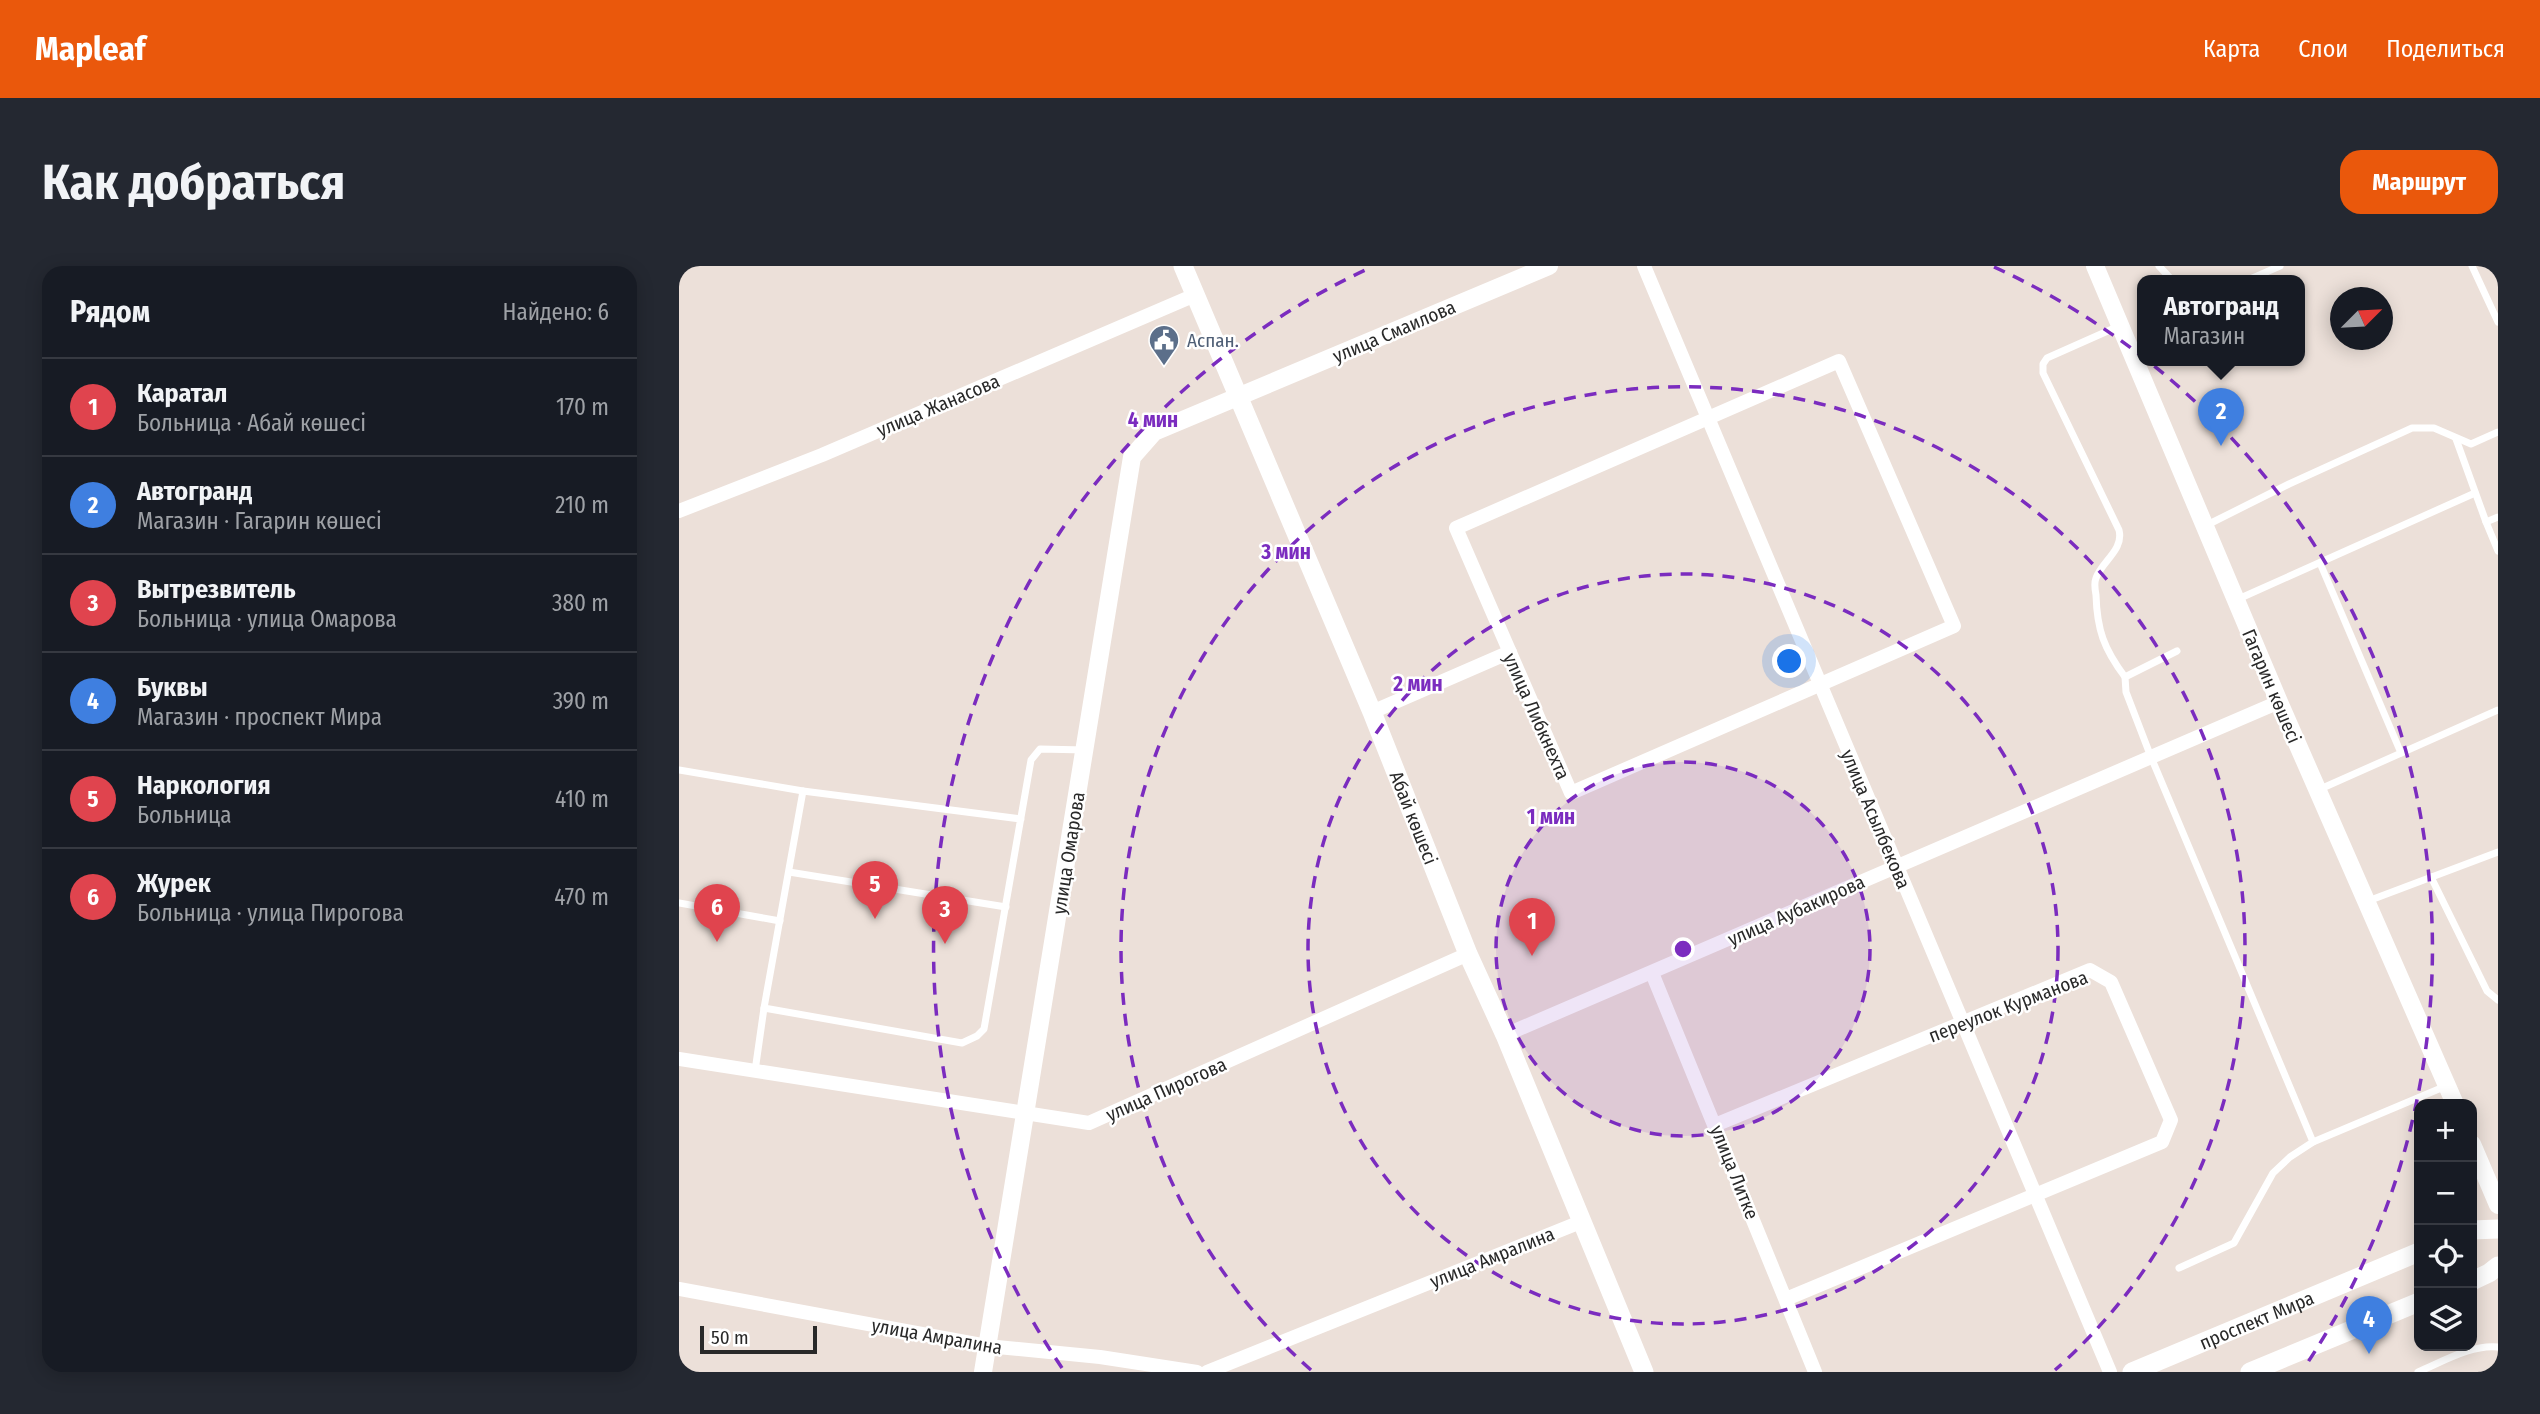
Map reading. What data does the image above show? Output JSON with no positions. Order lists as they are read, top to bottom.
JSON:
{
  "streets": {
    "main road": ["Абай көшесі", "проспект Мира"],
    "street": [
      "улица Смаилова",
      "улица Жанасова",
      "Гагарин көшесі",
      "улица Либкнехта",
      "улица Асылбекова",
      "улица Омарова",
      "улица Аубакирова",
      "переулок Курманова",
      "улица Пирогова",
      "улица Литке",
      "улица Амралина"
    ]
  },
  "crossings": [
    ["улица Смаилова", "Абай көшесі"],
    ["улица Смаилова", "улица Омарова"],
    ["улица Жанасова", "Абай көшесі"],
    ["Гагарин көшесі", "улица Аубакирова"],
    ["улица Либкнехта", "улица Асылбекова"],
    ["Абай көшесі", "улица Омарова"],
    ["Абай көшесі", "улица Аубакирова"],
    ["Абай көшесі", "улица Пирогова"],
    ["Абай көшесі", "улица Амралина"],
    ["улица Асылбекова", "улица Аубакирова"],
    ["улица Асылбекова", "переулок Курманова"],
    ["улица Омарова", "улица Пирогова"],
    ["улица Омарова", "улица Амралина"],
    ["улица Аубакирова", "улица Литке"],
    ["переулок Курманова", "улица Литке"]
  ],
  "places": {
    "public building": ["Аспан."]
  },
  "scale_bar": "50 m",
  "north": "top right",
  "page": {
    "header": "Mapleaf",
    "nav": ["Карта", "Слои", "Поделиться"],
    "buttons": "Маршрут",
    "title": "Как добраться",
    "heading": ["Рядом", "Найдено: 6"],
    "popup": ["Автогранд", "Магазин"],
    "list": [
      {
        "mark": "1",
        "name": "Каратал",
        "note": "Больница · Абай көшесі",
        "value": "170 m"
      },
      {
        "mark": "2",
        "name": "Автогранд",
        "note": "Магазин · Гагарин көшесі",
        "value": "210 m"
      },
      {
        "mark": "3",
        "name": "Вытрезвитель",
        "note": "Больница · улица Омарова",
        "value": "380 m"
      },
      {
        "mark": "4",
        "name": "Буквы",
        "note": "Магазин · проспект Мира",
        "value": "390 m"
      },
      {
        "mark": "5",
        "name": "Наркология",
        "note": "Больница",
        "value": "410 m"
      },
      {
        "mark": "6",
        "name": "Журек",
        "note": "Больница · улица Пирогова",
        "value": "470 m"
      }
    ],
    "pins": [
      "2",
      "5",
      "6",
      "3",
      "1",
      "4"
    ],
    "map_buttons": ["+", "−"],
    "scale": "50 m"
  },
  "rings": [
    "4 мин",
    "3 мин",
    "2 мин",
    "1 мин"
  ]
}
